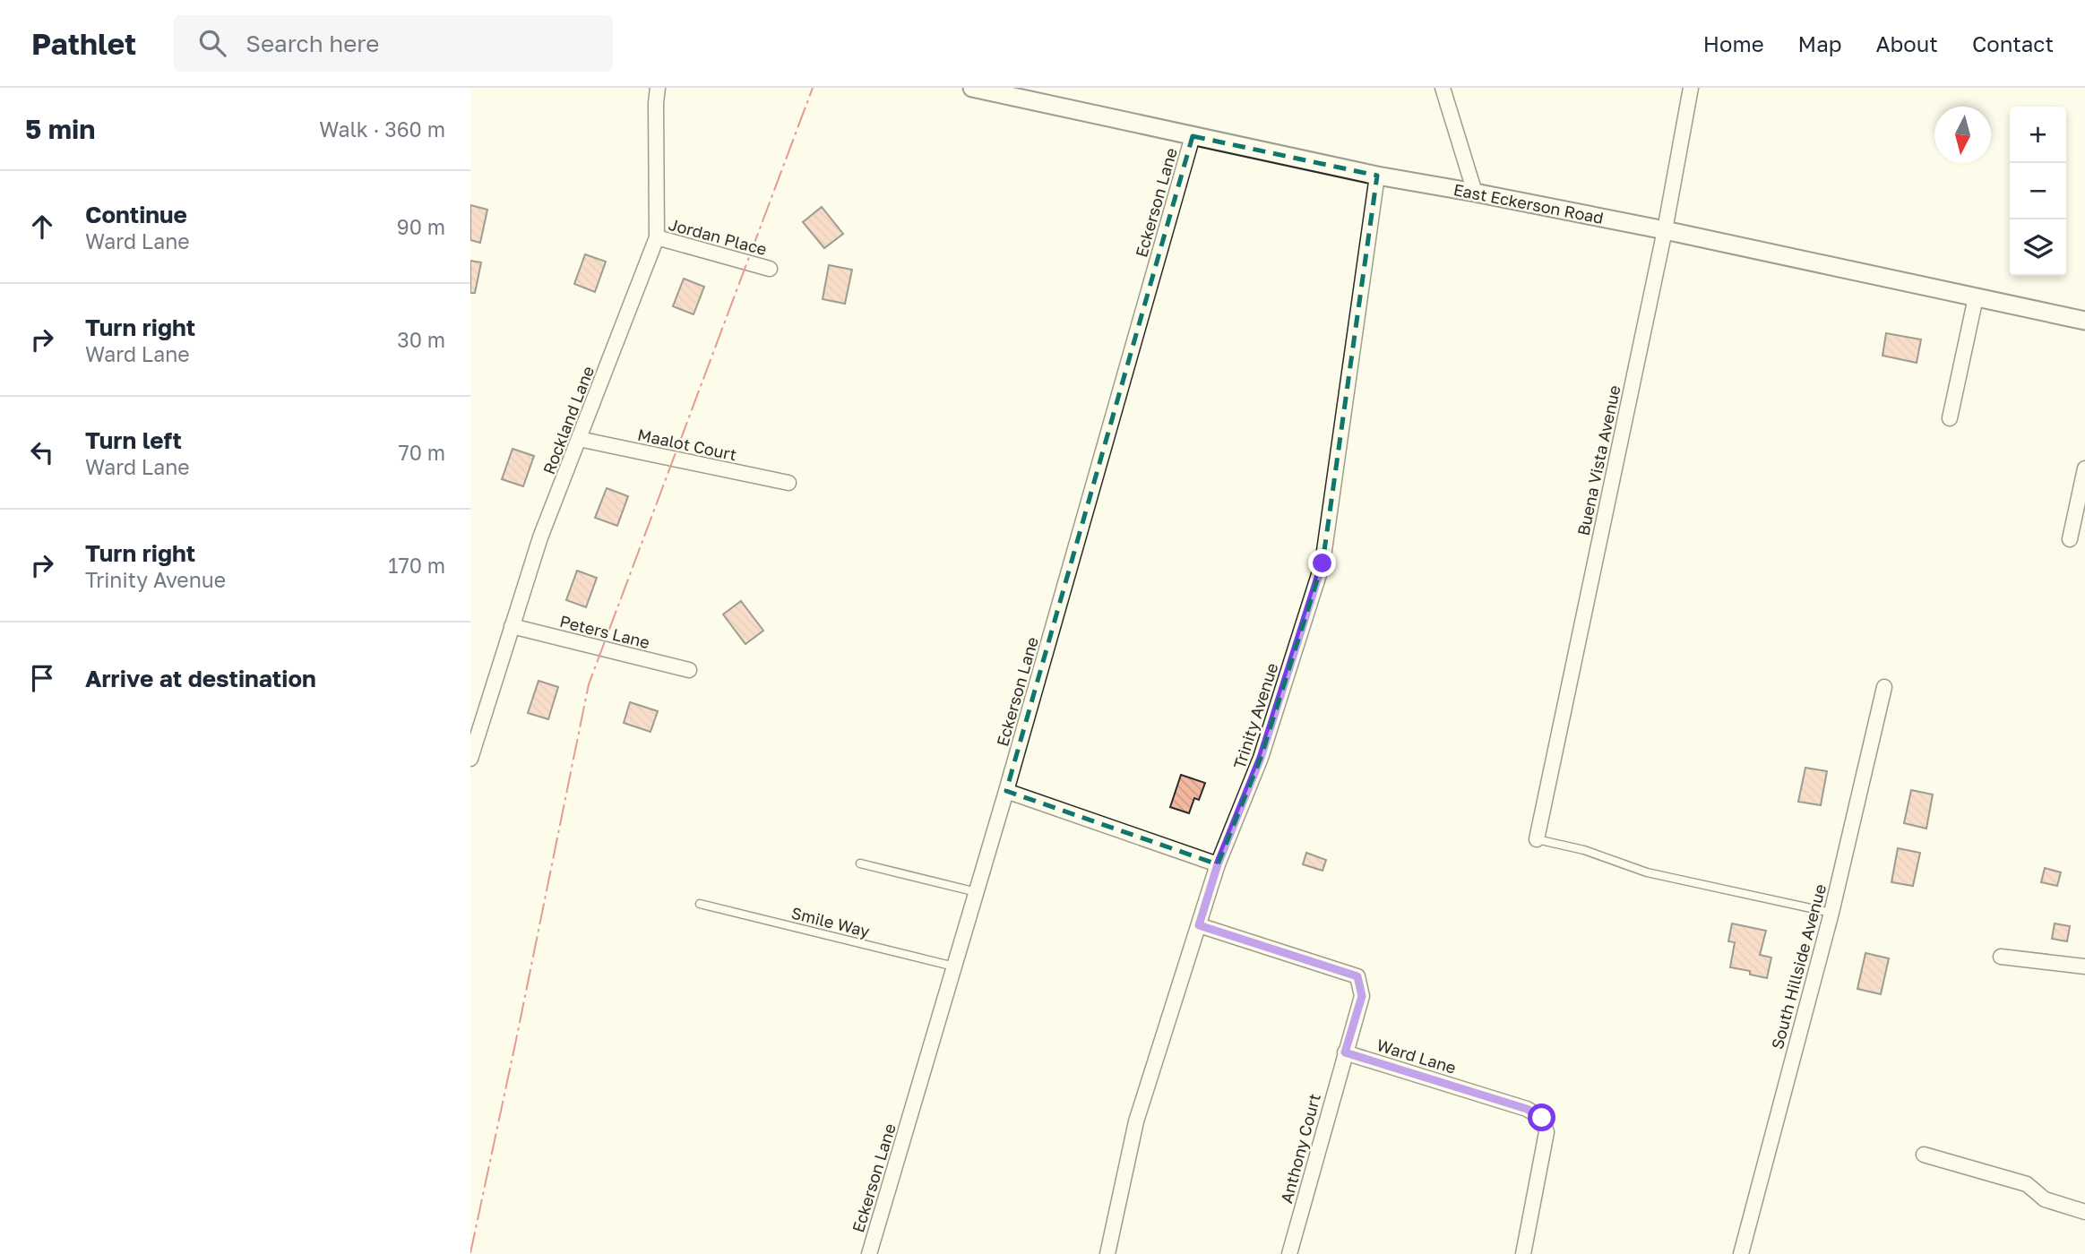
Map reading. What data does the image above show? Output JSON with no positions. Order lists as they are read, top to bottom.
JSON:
{
  "streets": {
    "street": [
      "Eckerson Lane",
      "East Eckerson Road",
      "Jordan Place",
      "Rockland Lane",
      "Maalot Court",
      "Buena Vista Avenue",
      "Peters Lane",
      "Trinity Avenue",
      "South Hillside Avenue",
      "Ward Lane",
      "Anthony Court"
    ],
    "lane": ["Smile Way"]
  },
  "crossings": [
    ["Eckerson Lane", "East Eckerson Road"],
    ["Eckerson Lane", "Smile Way"],
    ["East Eckerson Road", "Buena Vista Avenue"],
    ["East Eckerson Road", "Trinity Avenue"],
    ["Jordan Place", "Rockland Lane"],
    ["Rockland Lane", "Maalot Court"],
    ["Rockland Lane", "Peters Lane"],
    ["Ward Lane", "Anthony Court"]
  ],
  "north": "bottom",
  "page": {
    "header": "Pathlet",
    "search": "Search here",
    "nav": [
      "Home",
      "Map",
      "About",
      "Contact"
    ],
    "heading": ["5 min", "Walk · 360 m"],
    "map_buttons": ["+", "−"],
    "list": [
      ["Continue", "Ward Lane", "90 m"],
      ["Turn right", "Ward Lane", "30 m"],
      ["Turn left", "Ward Lane", "70 m"],
      ["Turn right", "Trinity Avenue", "170 m"],
      "Arrive at destination"
    ]
  }
}
